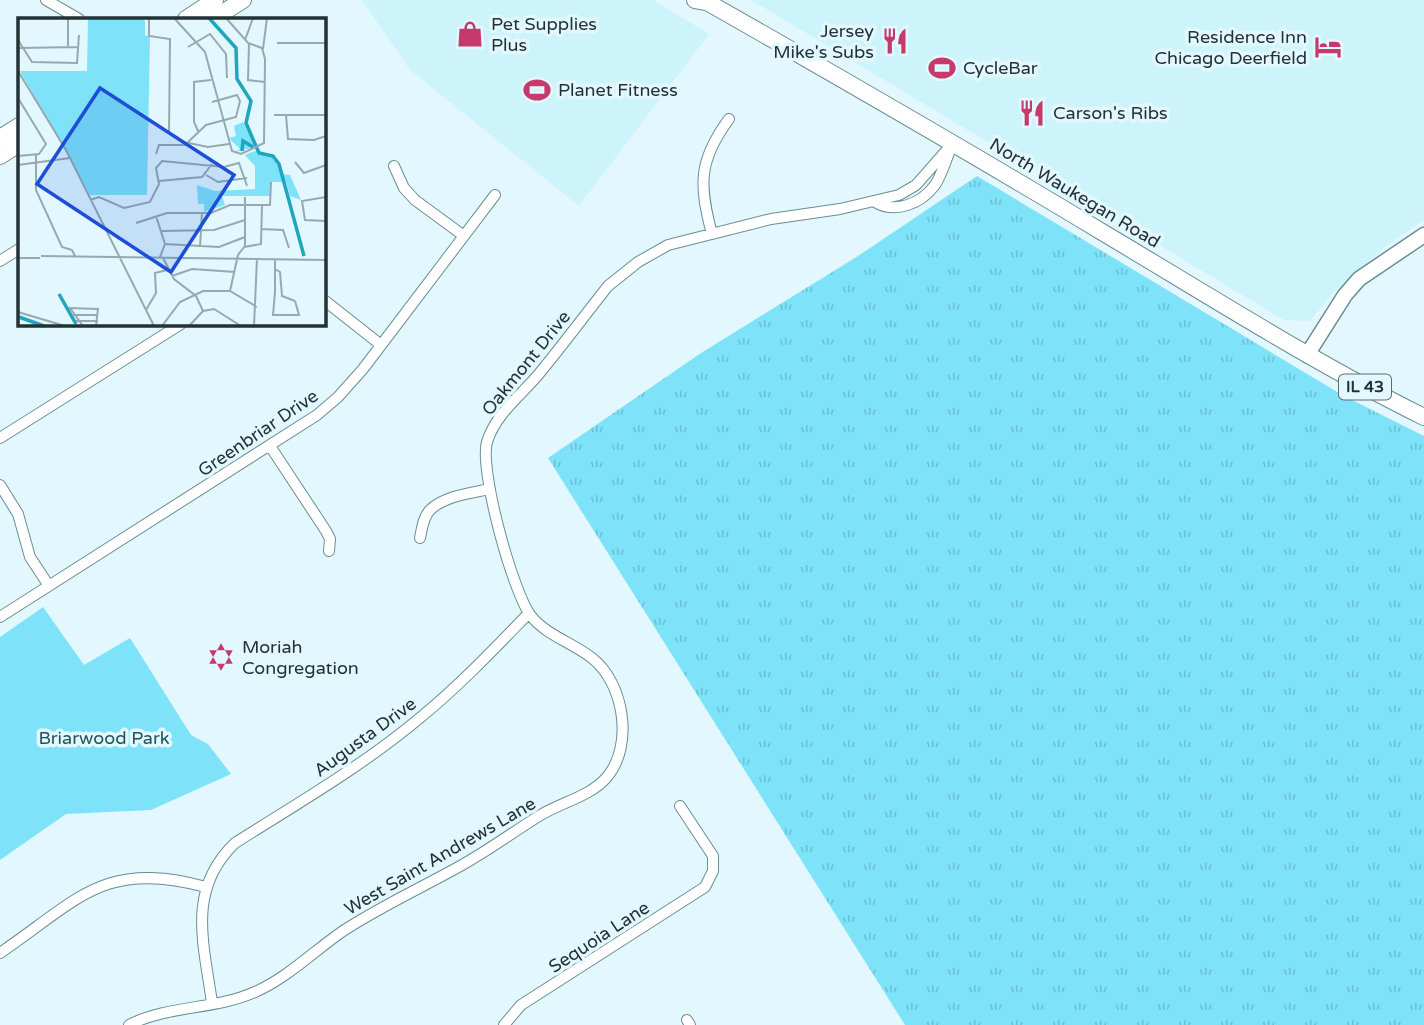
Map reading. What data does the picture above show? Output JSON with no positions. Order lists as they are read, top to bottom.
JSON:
{
  "streets": {
    "main road": ["North Waukegan Road", "IL 43"],
    "street": [
      "Oakmont Drive",
      "Greenbriar Drive",
      "Augusta Drive",
      "West Saint Andrews Lane",
      "Sequoia Lane"
    ]
  },
  "crossings": [
    ["North Waukegan Road", "Oakmont Drive"],
    ["Oakmont Drive", "Augusta Drive"],
    ["Oakmont Drive", "West Saint Andrews Lane"]
  ],
  "parks": ["Briarwood Park"],
  "places": {
    "shop": ["Pet Supplies Plus"],
    "restaurant": ["Jersey Mike's Subs", "Carson's Ribs"],
    "hotel": ["Residence Inn Chicago Deerfield"],
    "sports": ["CycleBar", "Planet Fitness"],
    "synagogue": ["Moriah Congregation"]
  }
}
